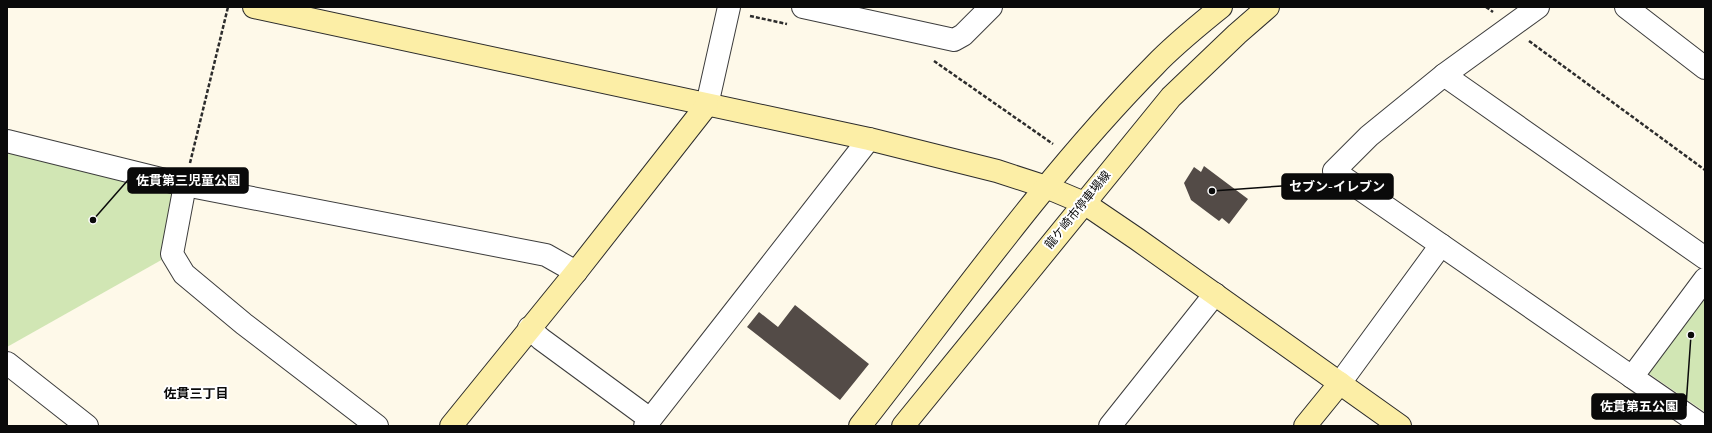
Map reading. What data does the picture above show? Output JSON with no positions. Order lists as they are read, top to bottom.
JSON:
{
  "streets": {
    "street": ["龍ケ崎市停車場線"]
  },
  "districts": ["佐貫三丁目"],
  "places": ["セブン-イレブン", "佐貫第三児童公園", "佐貫第五公園"]
}
